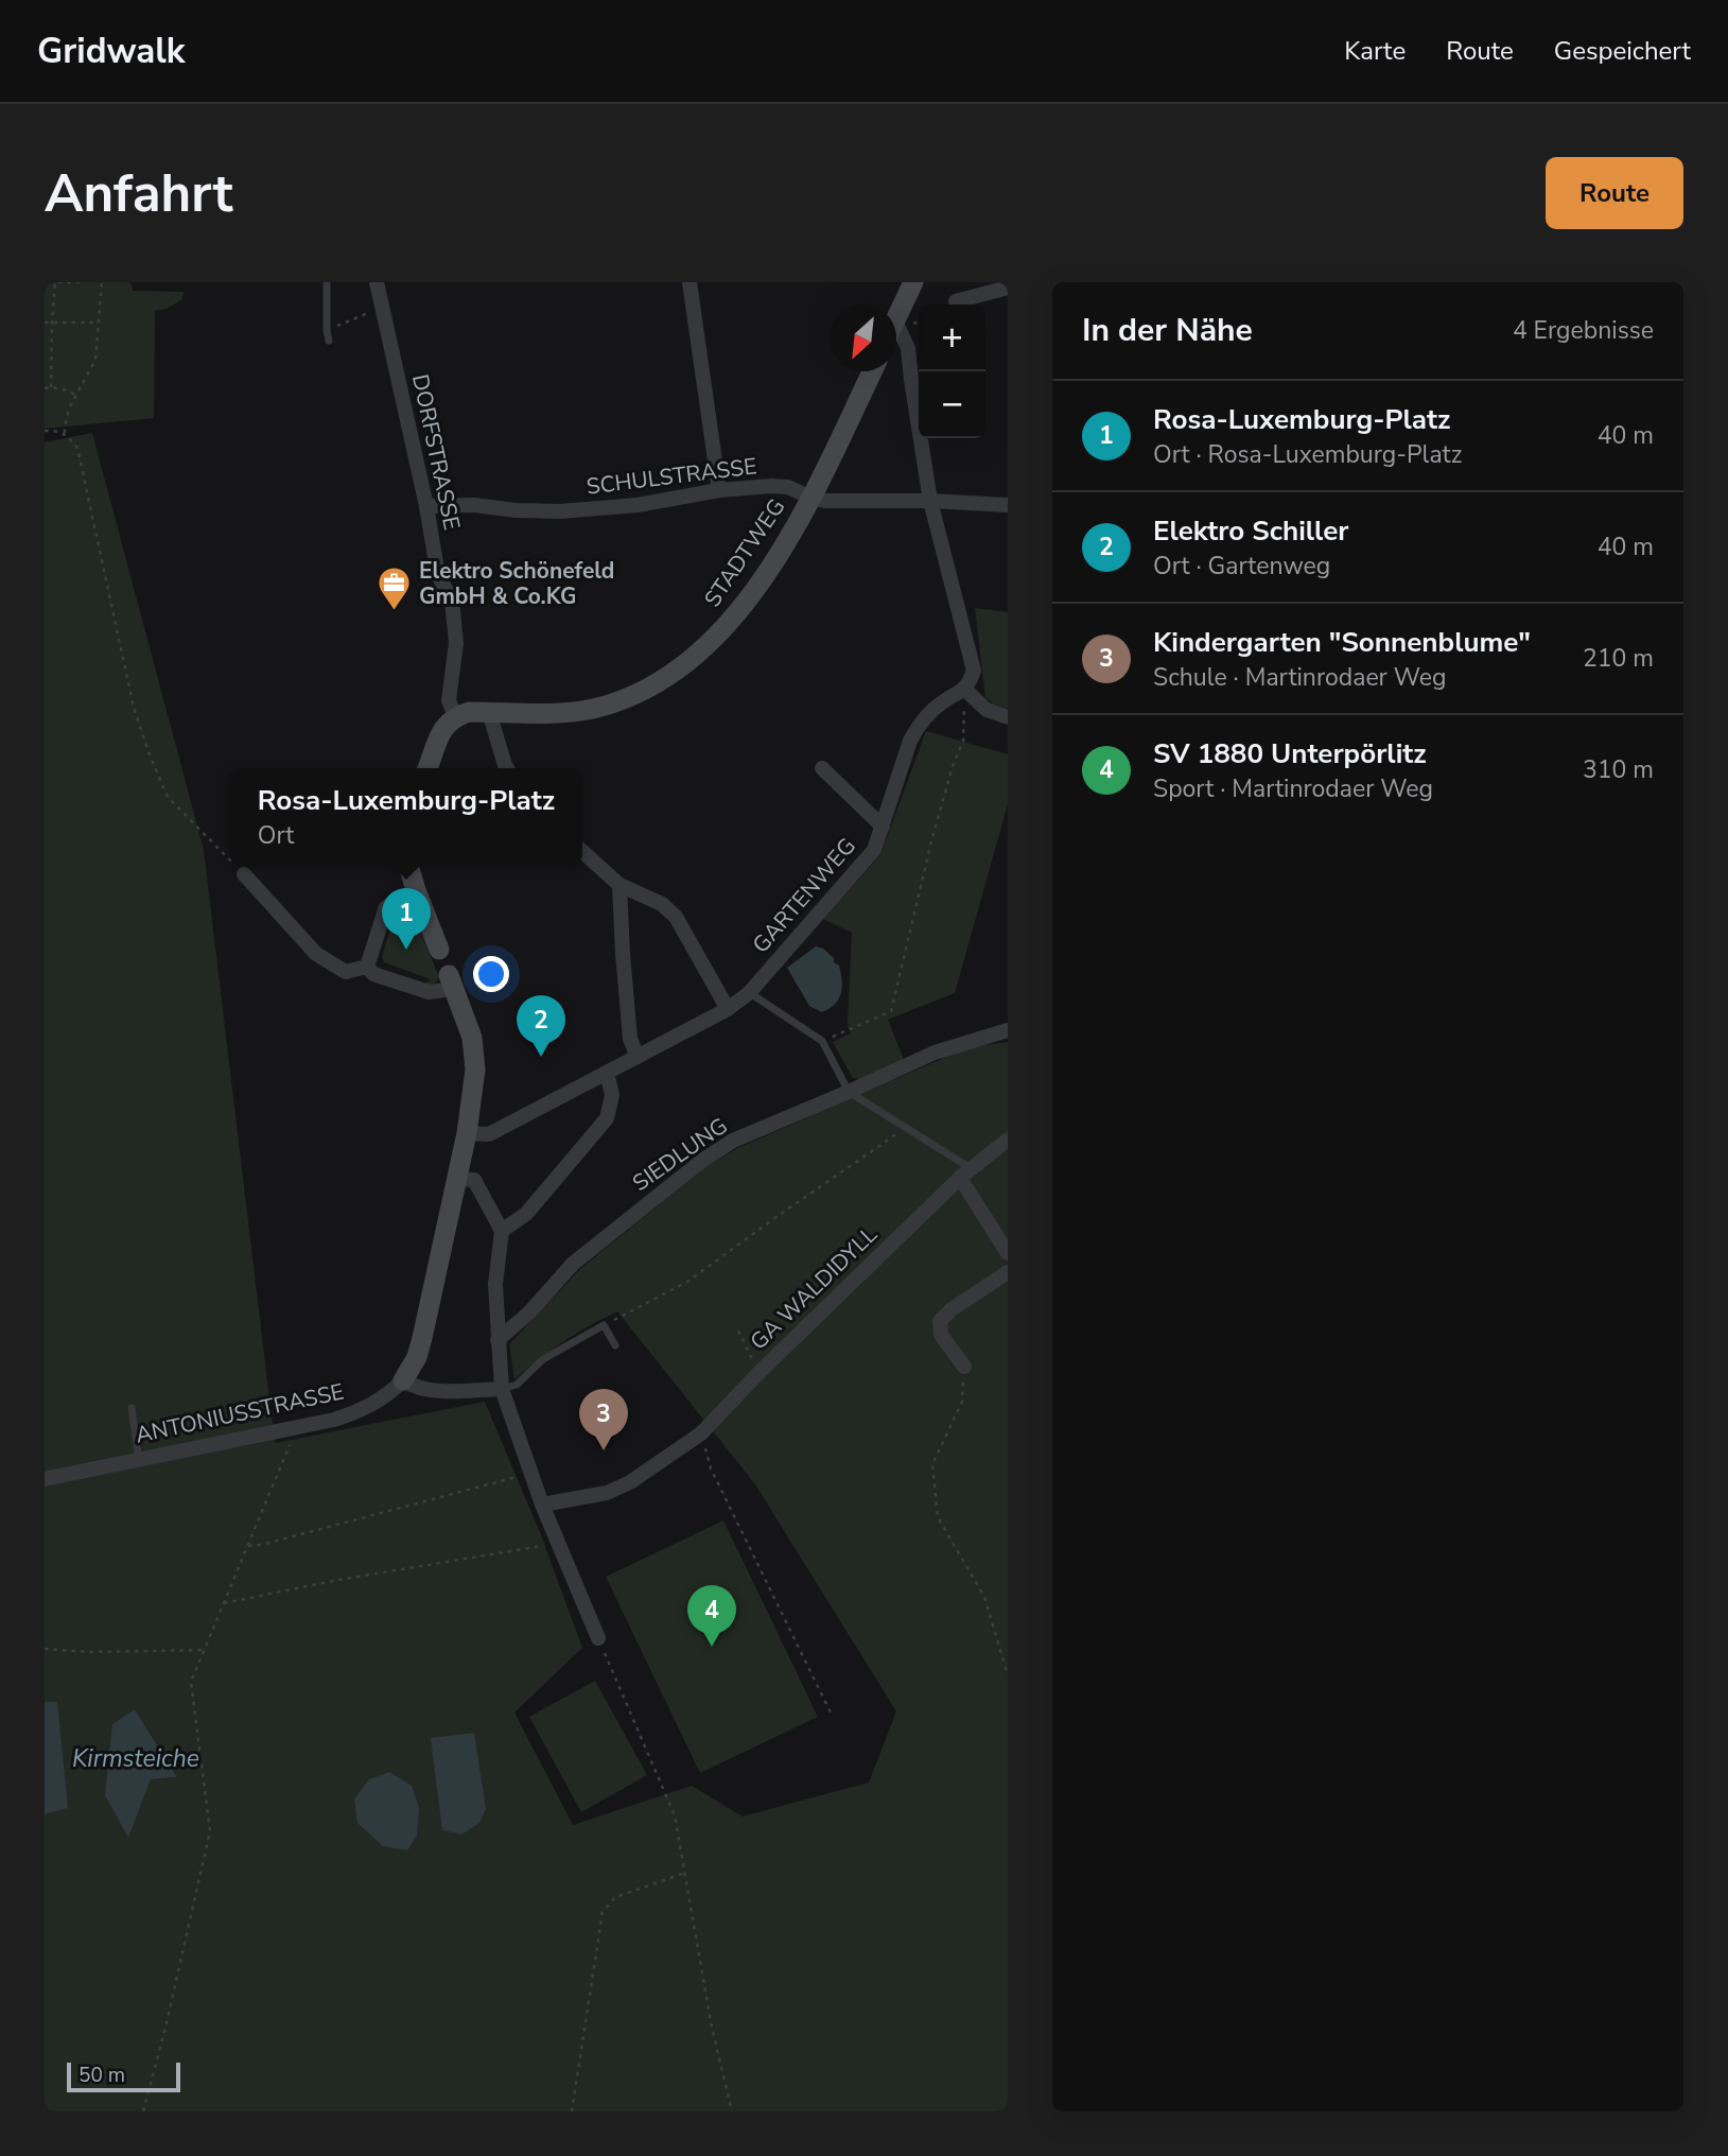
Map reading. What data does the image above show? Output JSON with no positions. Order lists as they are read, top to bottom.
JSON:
{
  "streets": {
    "street": [
      "DORFSTRASSE",
      "SCHULSTRASSE",
      "STADTWEG",
      "GARTENWEG",
      "SIEDLUNG",
      "GA WALDIDYLL",
      "ANTONIUSSTRASSE"
    ]
  },
  "crossings": [
    ["DORFSTRASSE", "SCHULSTRASSE"],
    ["DORFSTRASSE", "STADTWEG"],
    ["SCHULSTRASSE", "STADTWEG"],
    ["GARTENWEG", "ANTONIUSSTRASSE"]
  ],
  "water": ["Kirmsteiche"],
  "places": {
    "office": ["Elektro Schönefeld GmbH & Co.KG"]
  },
  "scale_bar": "50 m",
  "north": "bottom left",
  "page": {
    "header": "Gridwalk",
    "nav": ["Karte", "Route", "Gespeichert"],
    "buttons": "Route",
    "title": "Anfahrt",
    "heading": ["In der Nähe", "4 Ergebnisse"],
    "map_buttons": ["+", "−"],
    "list": [
      {
        "mark": "1",
        "name": "Rosa-Luxemburg-Platz",
        "note": "Ort · Rosa-Luxemburg-Platz",
        "value": "40 m"
      },
      {
        "mark": "2",
        "name": "Elektro Schiller",
        "note": "Ort · Gartenweg",
        "value": "40 m"
      },
      {
        "mark": "3",
        "name": "Kindergarten \"Sonnenblume\"",
        "note": "Schule · Martinrodaer Weg",
        "value": "210 m"
      },
      {
        "mark": "4",
        "name": "SV 1880 Unterpörlitz",
        "note": "Sport · Martinrodaer Weg",
        "value": "310 m"
      }
    ],
    "popup": ["Rosa-Luxemburg-Platz", "Ort"],
    "pins": [
      "1",
      "2",
      "3",
      "4"
    ],
    "scale": "50 m"
  }
}
